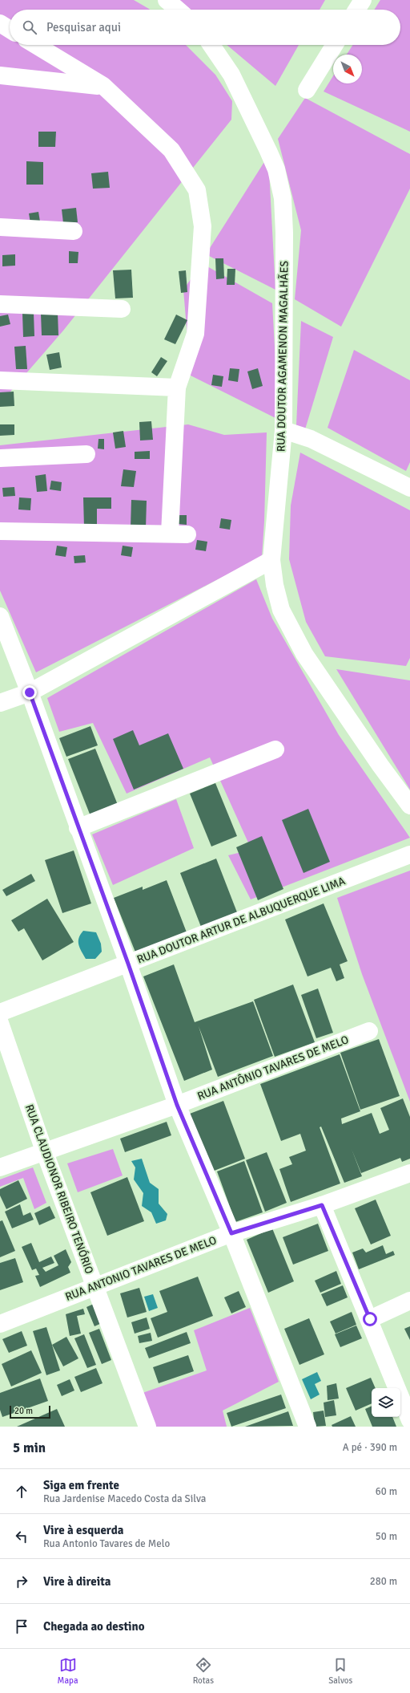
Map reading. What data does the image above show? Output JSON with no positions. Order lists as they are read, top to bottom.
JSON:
{
  "streets": {
    "street": [
      "RUA DOUTOR AGAMENON MAGALHÃES",
      "RUA DOUTOR ARTUR DE ALBUQUERQUE LIMA",
      "RUA ANTÔNIO TAVARES DE MELO",
      "RUA CLAUDIONOR RIBEIRO TENÓRIO",
      "RUA ANTONIO TAVARES DE MELO"
    ]
  },
  "crossings": [
    ["RUA ANTÔNIO TAVARES DE MELO", "RUA CLAUDIONOR RIBEIRO TENÓRIO"],
    ["RUA CLAUDIONOR RIBEIRO TENÓRIO", "RUA ANTONIO TAVARES DE MELO"]
  ],
  "scale_bar": "20 m",
  "north": "bottom right",
  "page": {
    "search": "Pesquisar aqui",
    "scale": "20 m",
    "heading": ["5 min", "A pé · 390 m"],
    "list": [
      ["Siga em frente", "Rua Jardenise Macedo Costa da Silva", "60 m"],
      ["Vire à esquerda", "Rua Antonio Tavares de Melo", "50 m"],
      ["Vire à direita", "280 m"],
      "Chegada ao destino"
    ],
    "nav": ["Mapa", "Rotas", "Salvos"]
  }
}
